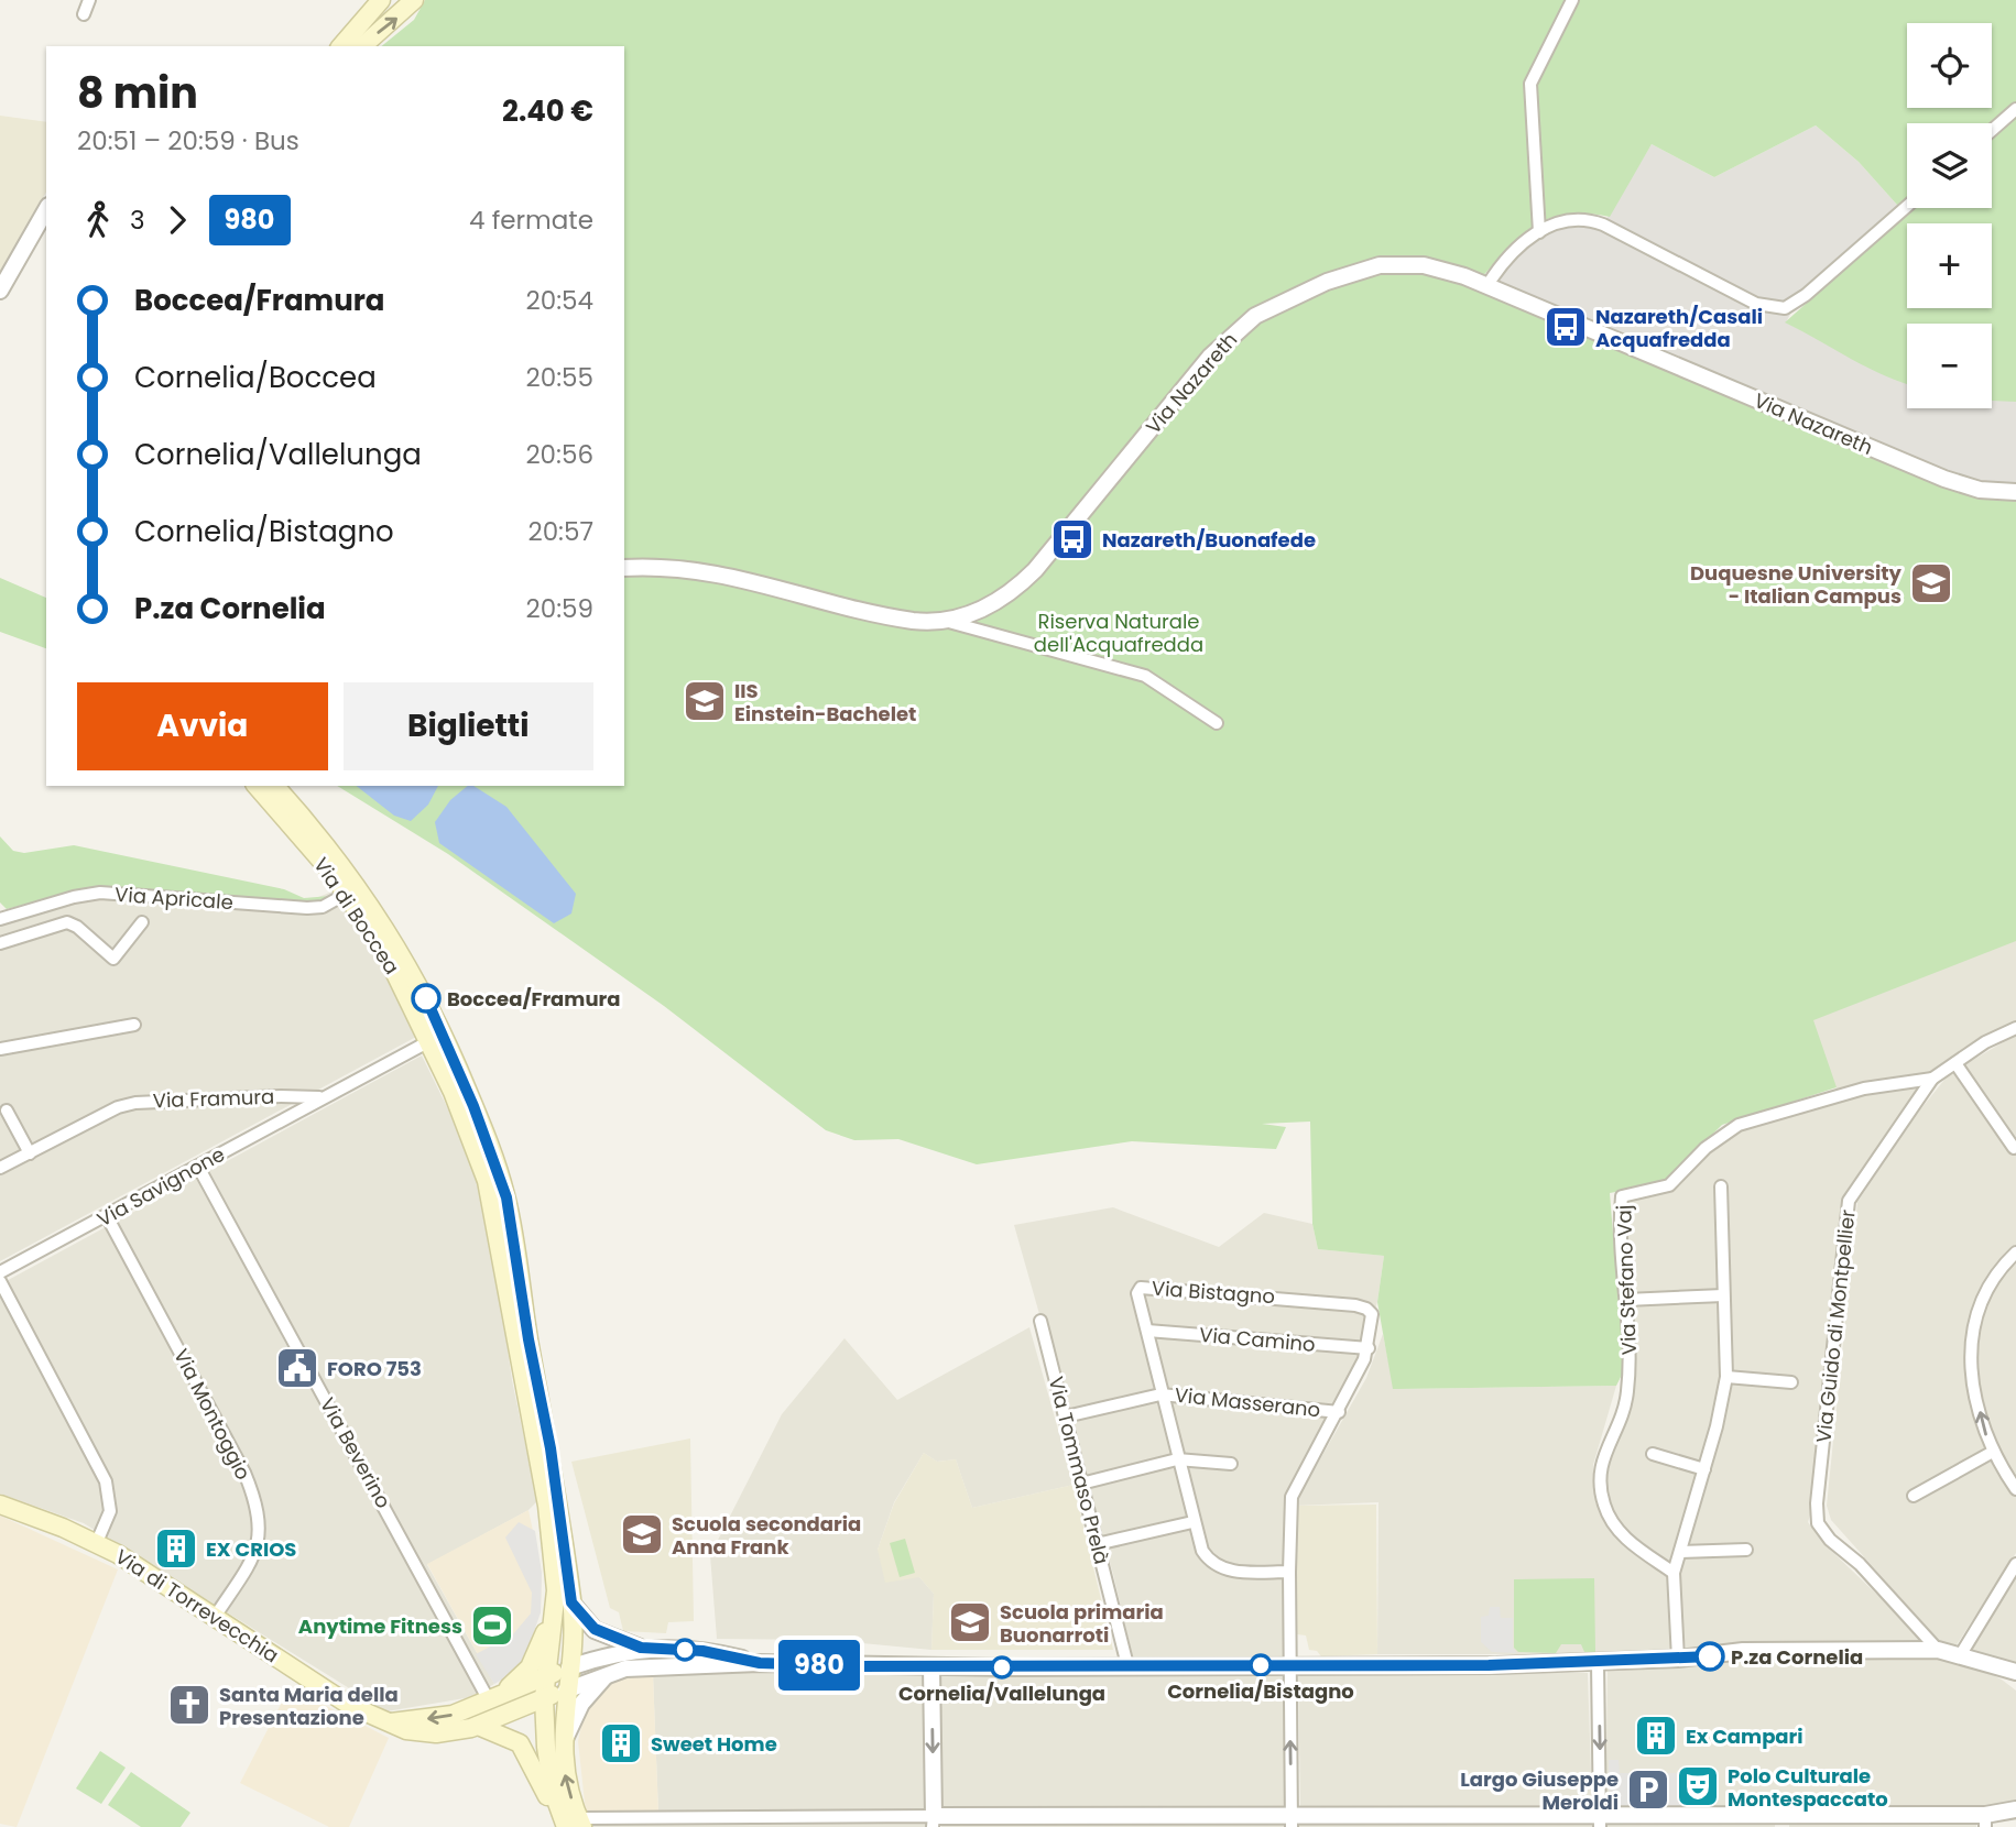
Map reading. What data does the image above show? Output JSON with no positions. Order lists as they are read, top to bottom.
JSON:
{
  "streets": {
    "main road": ["Via di Boccea", "Via di Torrevecchia"],
    "street": [
      "Via Nazareth",
      "Via Apricale",
      "Via Framura",
      "Via Savignone",
      "Via Stefano Vaj",
      "Via Bistagno",
      "Via Guido di Montpellier",
      "Via Camino",
      "Via Masserano",
      "Via Montoggio",
      "Via Beverino",
      "Via Tommaso Prelà"
    ]
  },
  "crossings": [
    ["Via Apricale", "Via di Boccea"],
    ["Via di Boccea", "Via Framura"],
    ["Via di Boccea", "Via di Torrevecchia"],
    ["Via Framura", "Via Savignone"],
    ["Via Savignone", "Via Montoggio"],
    ["Via Savignone", "Via Beverino"],
    ["Via Stefano Vaj", "Via Guido di Montpellier"],
    ["Via Bistagno", "Via Camino"],
    ["Via Bistagno", "Via Masserano"],
    ["Via Masserano", "Via Tommaso Prelà"],
    ["Via Montoggio", "Via di Torrevecchia"]
  ],
  "parks": ["Riserva Naturale dell'Acquafredda"],
  "places": {
    "bus stop": ["Nazareth/Casali Acquafredda", "Nazareth/Buonafede"],
    "school or university": [
      "Duquesne University - Italian Campus",
      "IIS Einstein-Bachelet",
      "Scuola secondaria Anna Frank",
      "Scuola primaria Buonarroti"
    ],
    "other": [
      "Boccea/Framura",
      "P.za Cornelia",
      "Cornelia/Bistagno",
      "Cornelia/Vallelunga"
    ],
    "public building": ["FORO 753"],
    "building": ["EX CRIOS", "Ex Campari", "Sweet Home"],
    "sports": ["Anytime Fitness"],
    "church": ["Santa Maria della Presentazione"],
    "theatre": ["Polo Culturale Montespaccato"],
    "parking": ["Largo Giuseppe Meroldi"]
  },
  "lines": ["bus line 980"],
  "page": {
    "on_map": "980",
    "map_buttons": ["+", "−"],
    "heading": ["8 min", "20:51 – 20:59 · Bus", "2.40 €"],
    "legs": ["3", "980", "4 fermate"],
    "list": [
      {
        "name": "Boccea/Framura",
        "value": "20:54"
      },
      {
        "name": "Cornelia/Boccea",
        "value": "20:55"
      },
      {
        "name": "Cornelia/Vallelunga",
        "value": "20:56"
      },
      {
        "name": "Cornelia/Bistagno",
        "value": "20:57"
      },
      {
        "name": "P.za Cornelia",
        "value": "20:59"
      }
    ],
    "buttons": ["Avvia", "Biglietti"]
  }
}
